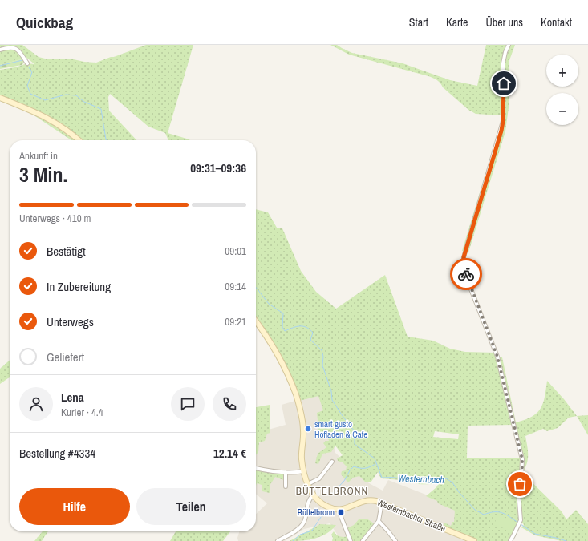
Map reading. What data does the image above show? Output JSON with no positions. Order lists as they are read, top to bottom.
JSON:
{
  "streets": {
    "street": ["Westernbacher Straße"]
  },
  "districts": ["BÜTTELBRONN"],
  "water": ["Westernbach"],
  "places": {
    "other": ["smart gusto Hofladen & Cafe"],
    "transit": ["Büttelbronn"]
  },
  "page": {
    "header": "Quickbag",
    "nav": [
      "Start",
      "Karte",
      "Über uns",
      "Kontakt"
    ],
    "map_buttons": ["+", "−"],
    "heading": ["3 Min.", "Ankunft in", "09:31–09:36"],
    "panel": [
      "Lena",
      "Kurier · 4.4",
      "Bestellung #4334",
      "12.14 €"
    ],
    "bar": "Unterwegs · 410 m",
    "list": [
      ["Bestätigt", "09:01"],
      ["In Zubereitung", "09:14"],
      ["Unterwegs", "09:21"],
      "Geliefert"
    ],
    "buttons": ["Hilfe", "Teilen"]
  }
}
